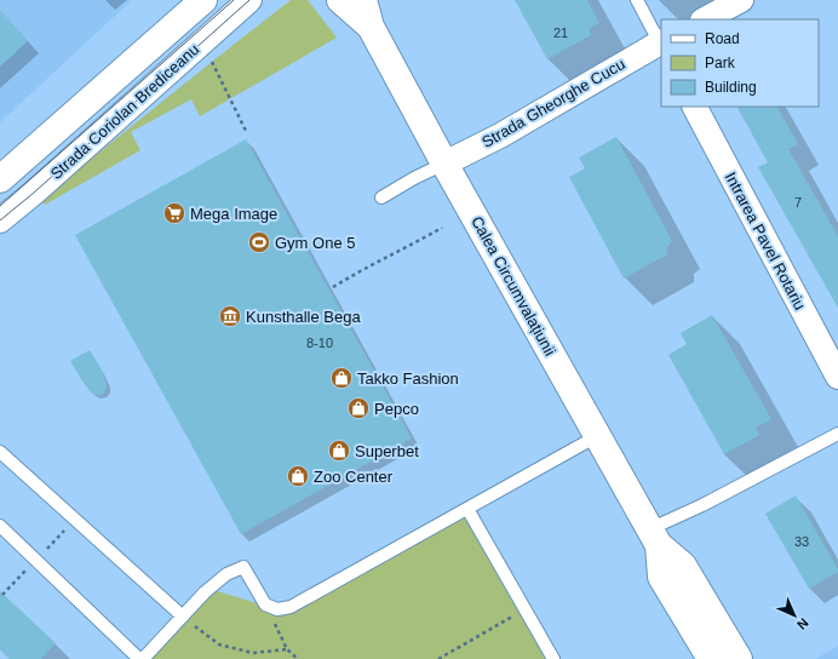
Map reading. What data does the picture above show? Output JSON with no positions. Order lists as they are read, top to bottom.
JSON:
{
  "streets": {
    "main road": ["Strada Coriolan Brediceanu", "Calea Circumvalațiunii"],
    "street": ["Strada Gheorghe Cucu", "Intrarea Pavel Rotariu"]
  },
  "crossings": [
    ["Strada Gheorghe Cucu", "Calea Circumvalațiunii"]
  ],
  "places": {
    "supermarket": ["Mega Image"],
    "sports": ["Gym One 5"],
    "museum": ["Kunsthalle Bega"],
    "shop": [
      "Takko Fashion",
      "Pepco",
      "Superbet",
      "Zoo Center"
    ]
  },
  "house_numbers": [
    "21",
    "7",
    "8-10",
    "33"
  ],
  "legend": ["Road", "Park", "Building"],
  "north": "bottom right"
}
